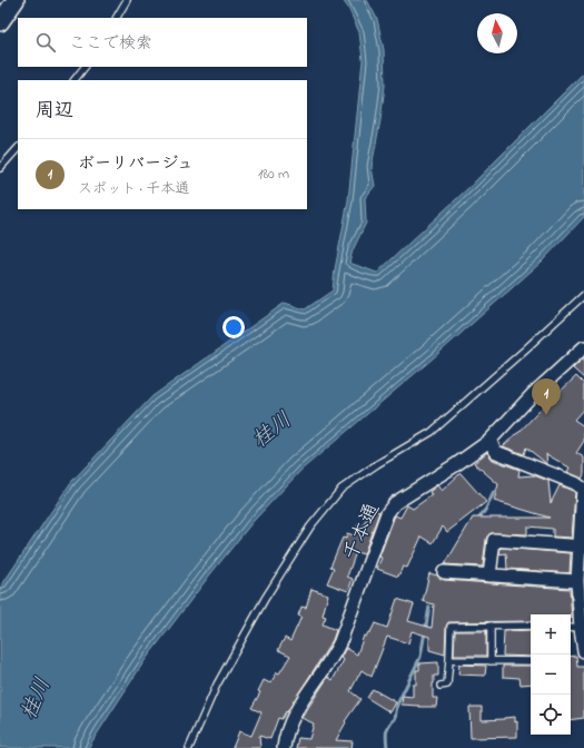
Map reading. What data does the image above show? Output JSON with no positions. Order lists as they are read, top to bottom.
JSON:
{
  "streets": {
    "street": ["千本通"]
  },
  "water": ["桂川"],
  "north": "top",
  "page": {
    "search": "ここで検索",
    "heading": "周辺",
    "list": [
      {
        "mark": "1",
        "name": "ボーリバージュ",
        "note": "スポット · 千本通",
        "value": "180 m"
      }
    ],
    "pins": "1",
    "map_buttons": ["+", "−"]
  }
}
